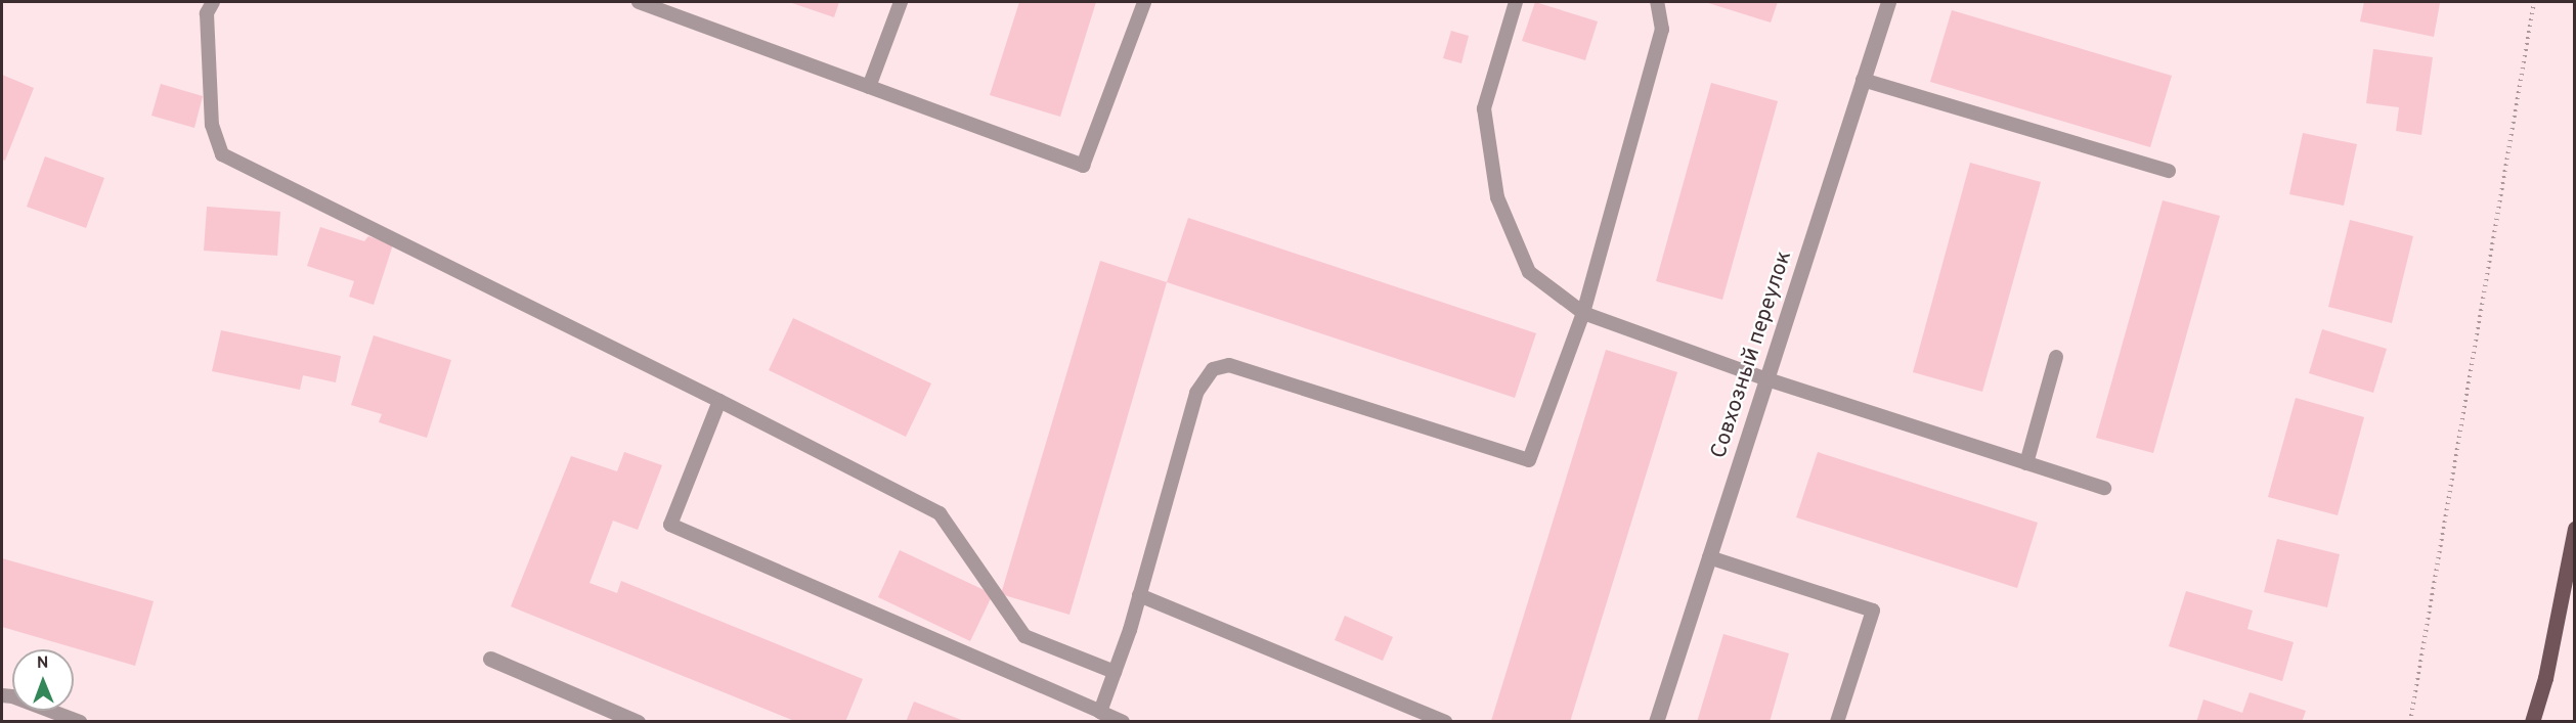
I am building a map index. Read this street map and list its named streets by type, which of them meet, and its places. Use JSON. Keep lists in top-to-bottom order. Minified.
{"streets":{"street":["Совхозный переулок"]},"north":"top"}
